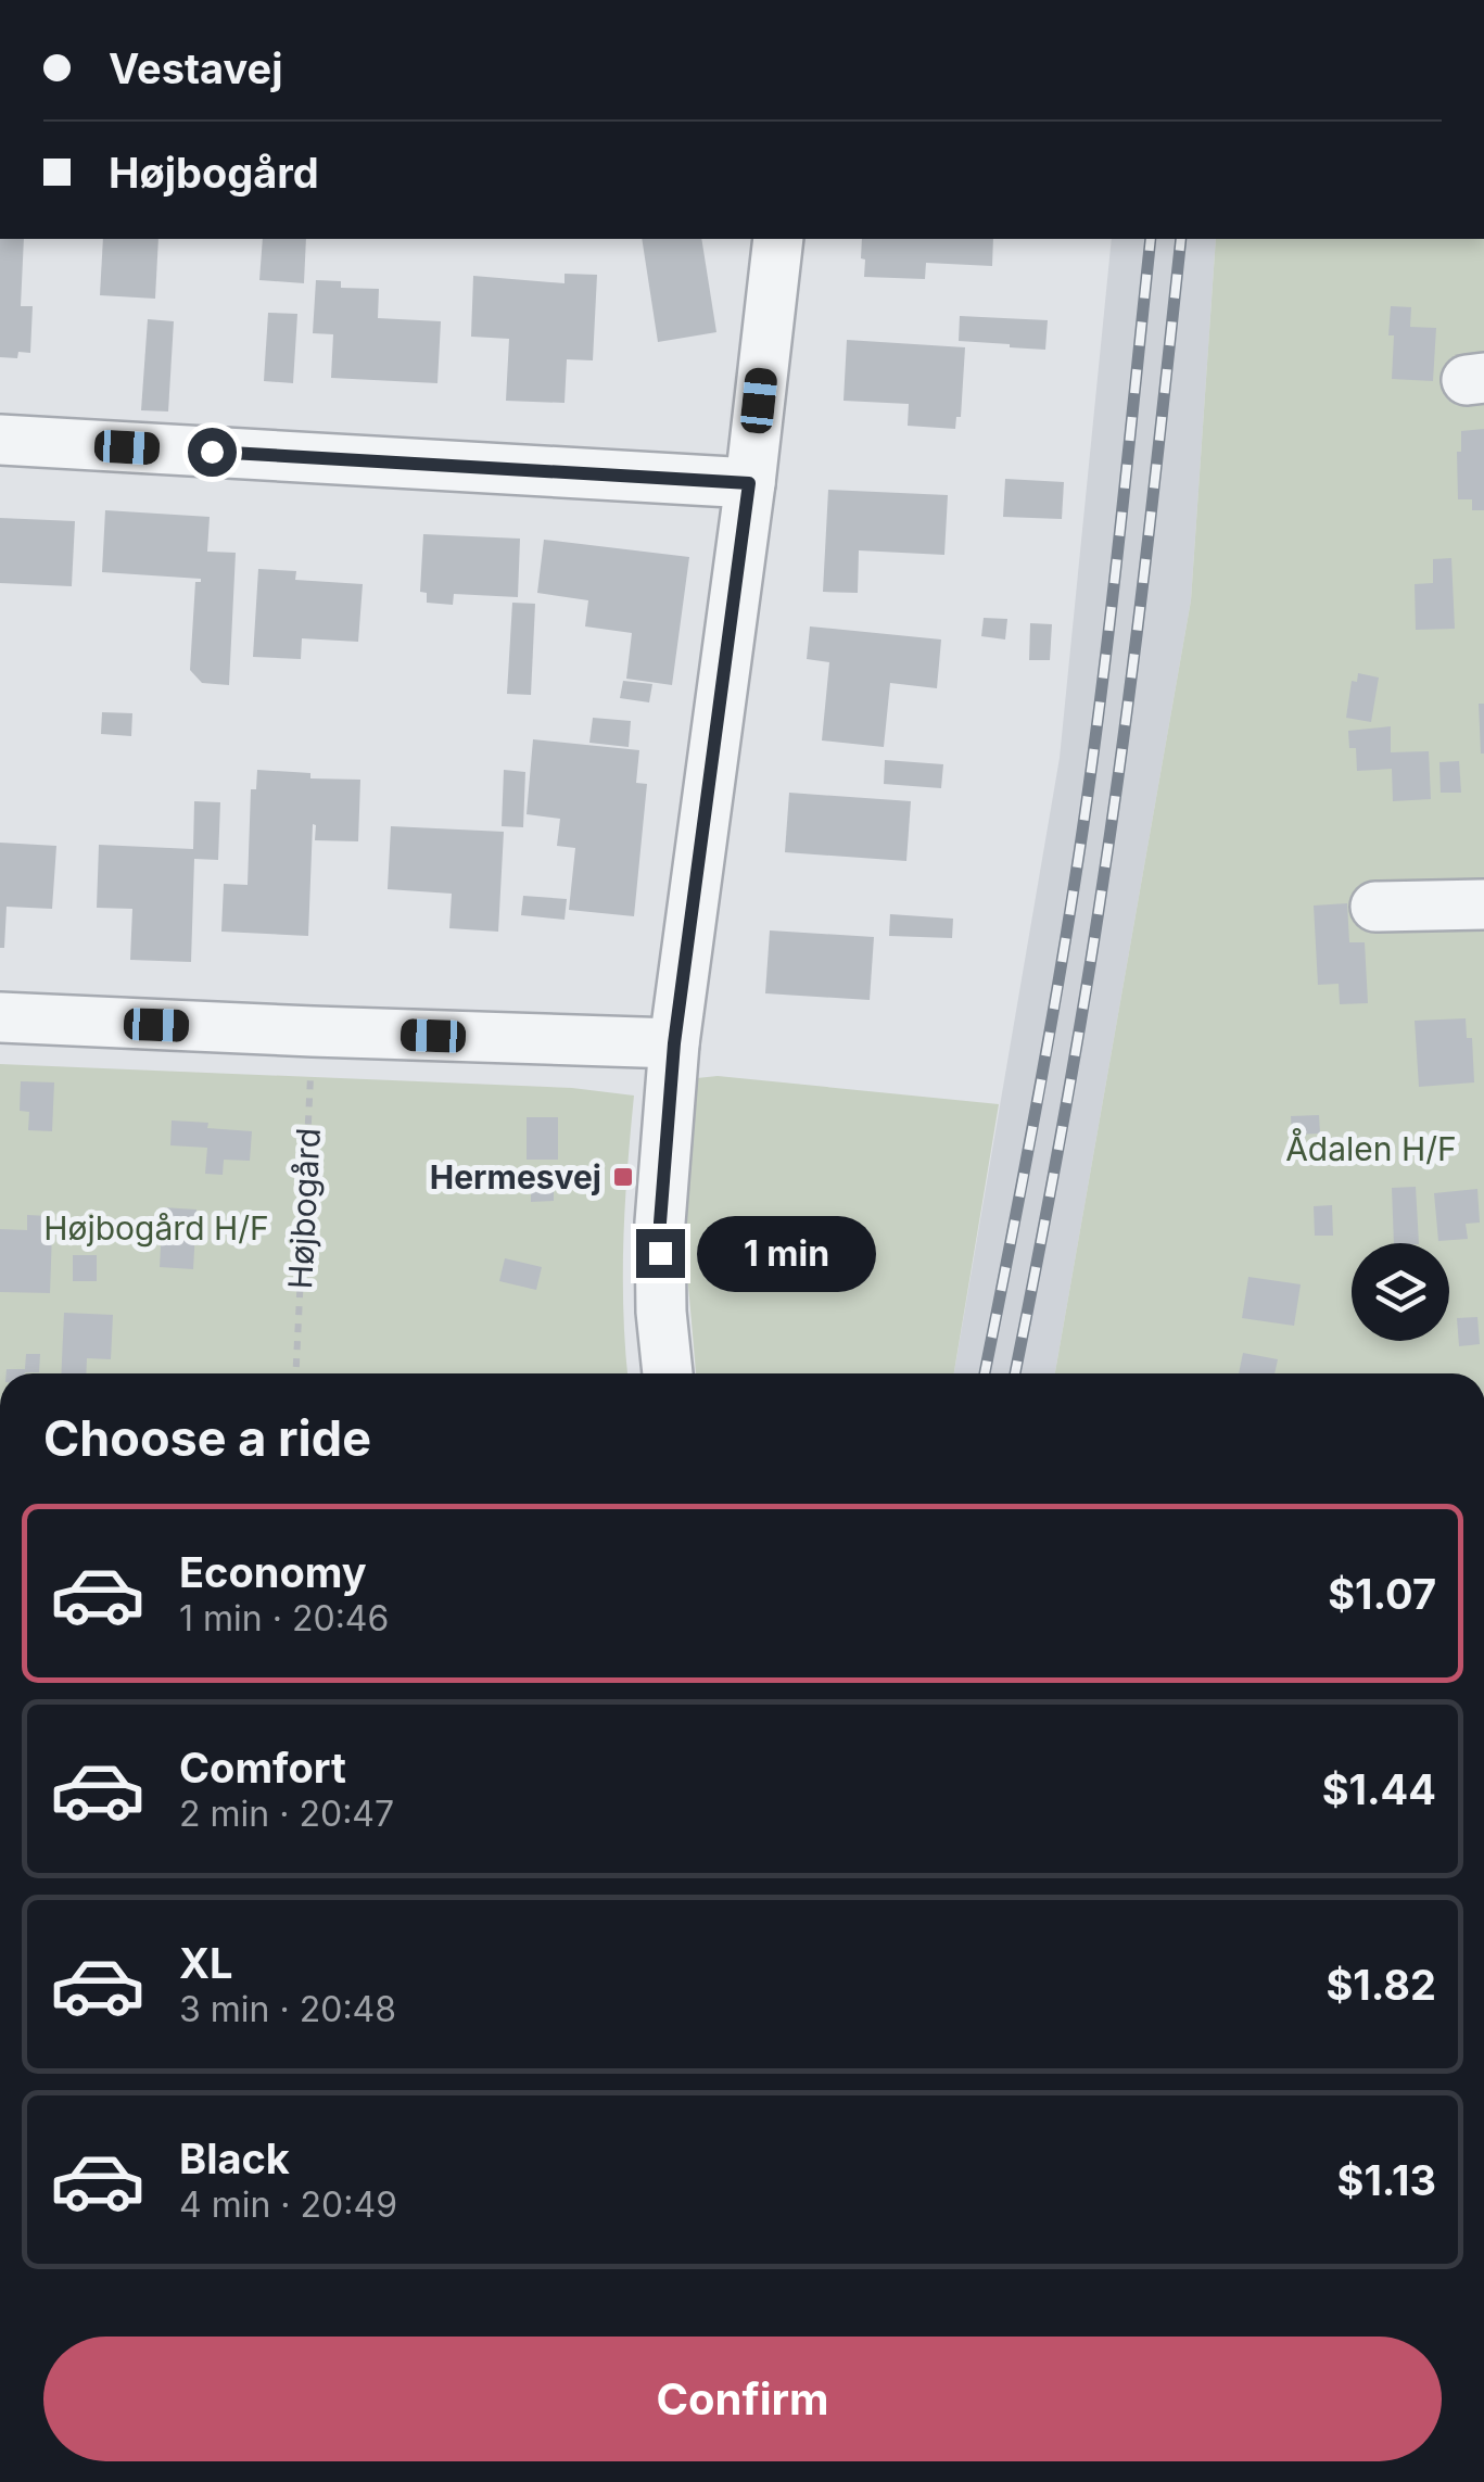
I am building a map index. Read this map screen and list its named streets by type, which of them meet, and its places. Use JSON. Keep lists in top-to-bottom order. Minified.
{"streets":{"path":["Højbogård"]},"parks":["Ådalen H/F","Højbogård H/F"],"places":{"transit":["Hermesvej"]},"page":{"banner":["Vestavej","Højbogård"],"bubble":"1 min","heading":"Choose a ride","list":[{"name":"Economy","note":"1 min · 20:46","value":"$1.07"},{"name":"Comfort","note":"2 min · 20:47","value":"$1.44"},{"name":"XL","note":"3 min · 20:48","value":"$1.82"},{"name":"Black","note":"4 min · 20:49","value":"$1.13"}],"buttons":"Confirm"}}
